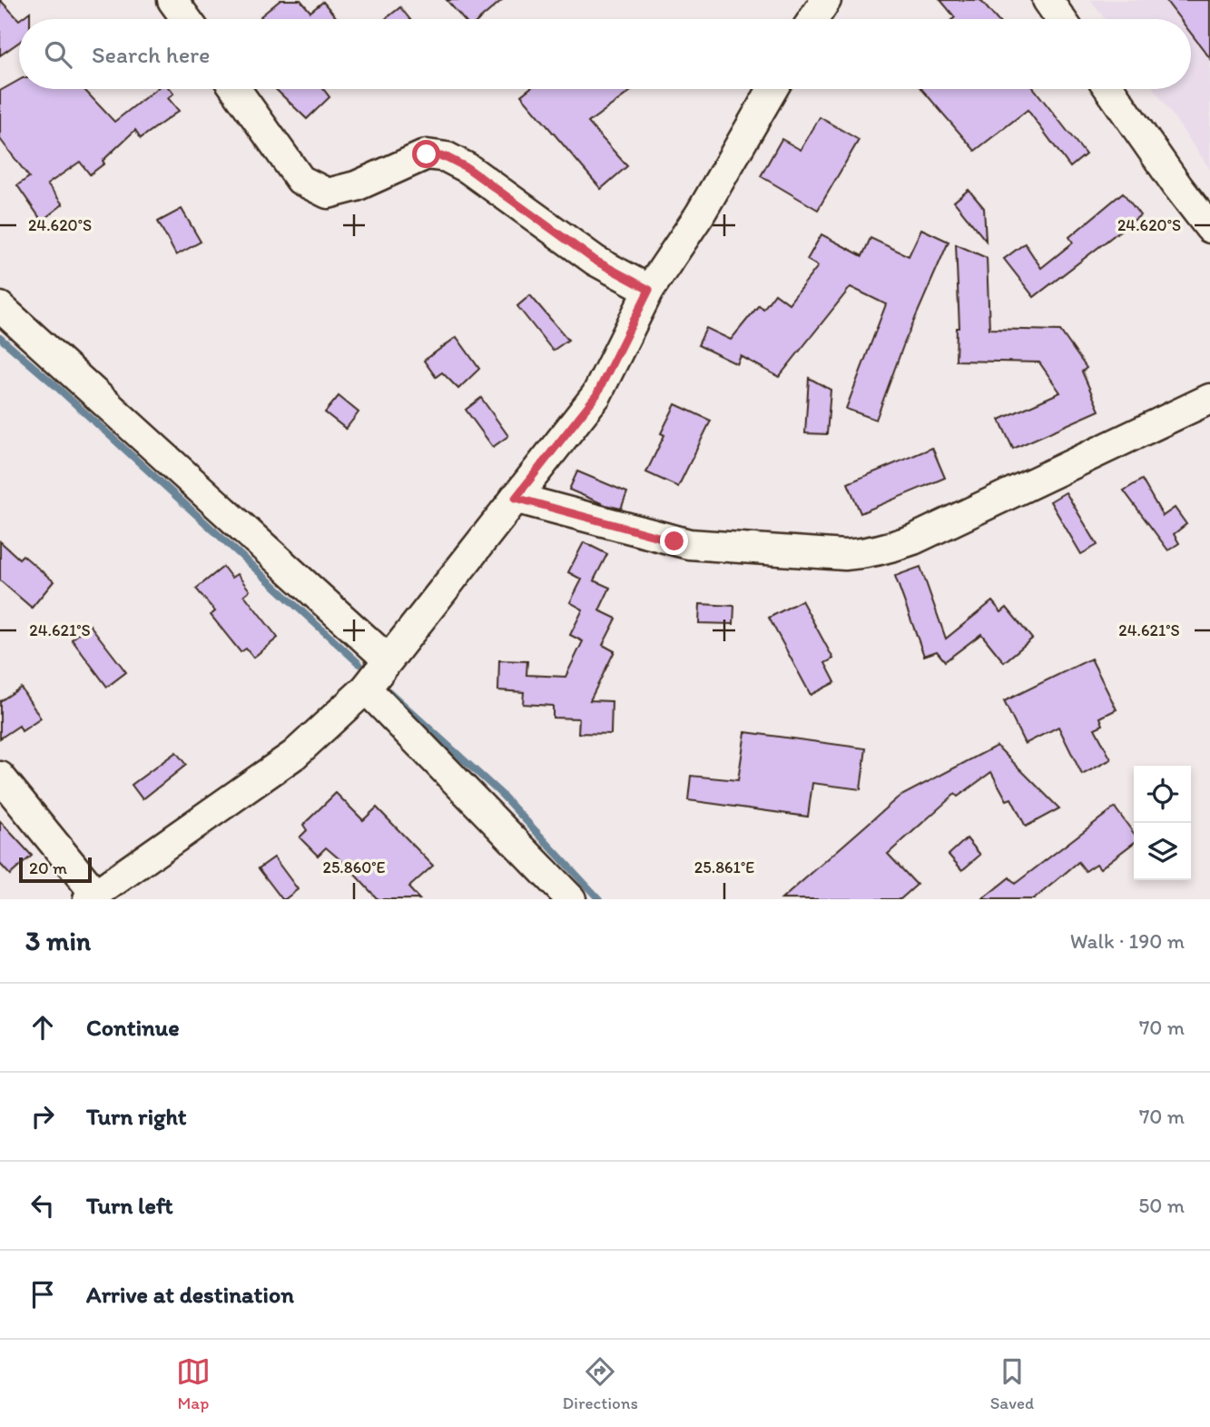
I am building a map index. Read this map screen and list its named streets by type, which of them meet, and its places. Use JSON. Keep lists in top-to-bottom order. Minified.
{"scale_bar":"20 m","page":{"search":"Search here","scale":"20 m","heading":["3 min","Walk · 190 m"],"list":[["Continue","70 m"],["Turn right","70 m"],["Turn left","50 m"],"Arrive at destination"],"nav":["Map","Directions","Saved"]},"coordinates":["24.620°S","24.621°S","25.860°E","25.861°E"]}
